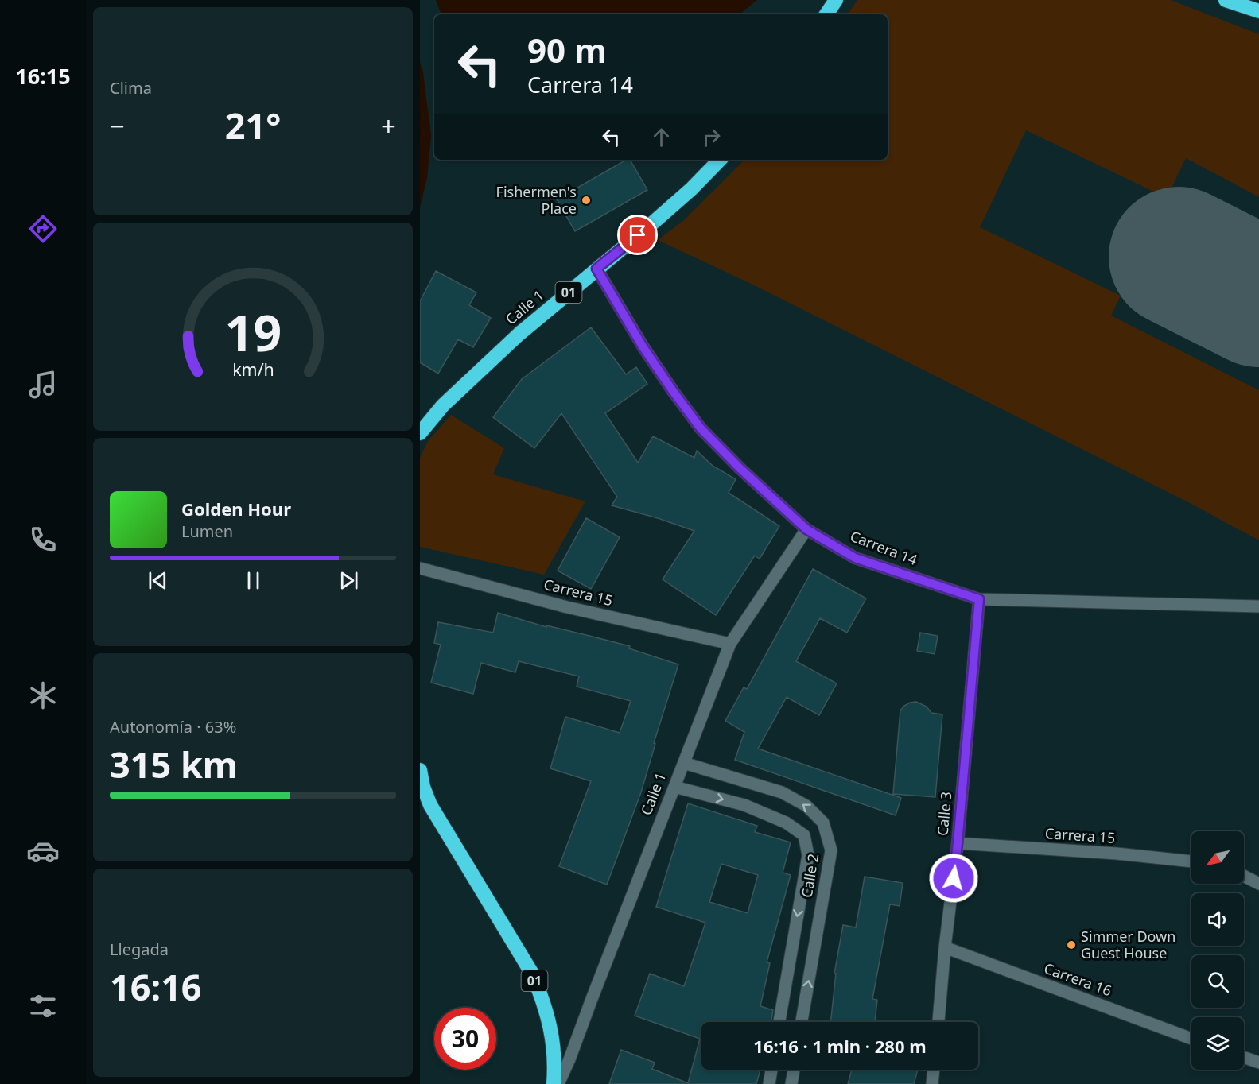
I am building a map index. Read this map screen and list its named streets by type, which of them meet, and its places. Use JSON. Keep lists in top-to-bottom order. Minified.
{"streets":{"highway":["01","Calle 1"],"street":["Carrera 14","Carrera 15","Calle 3","Calle 2","Carrera 16"]},"crossings":[["Calle 1","Carrera 14"],["Calle 1","Carrera 15"],["Calle 1","Calle 2"],["Carrera 14","Calle 3"],["Carrera 15","Calle 3"],["Calle 3","Carrera 16"]],"places":["Fishermen's Place","Simmer Down Guest House"],"north":"bottom left","page":{"tabs":"16:15","tile":["Clima",["Autonomía · 63%","315 km"],["Llegada","16:16"]],"turn":["90 m","Carrera 14"],"heat":["−","21°","+"],"song":["Golden Hour","Lumen"],"limit":"30","trip":"16:16 · 1 min · 280 m","gauge":["19","km/h"]}}
